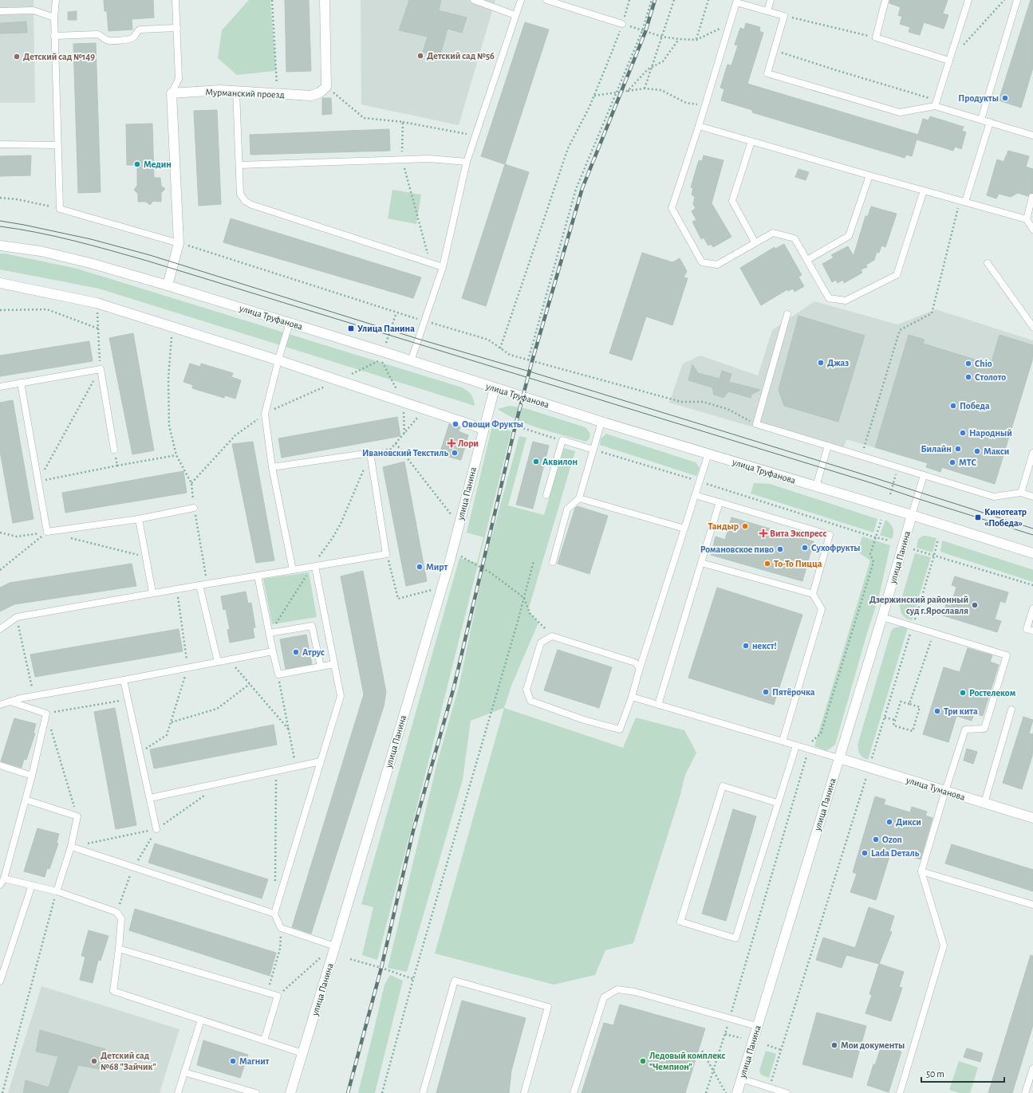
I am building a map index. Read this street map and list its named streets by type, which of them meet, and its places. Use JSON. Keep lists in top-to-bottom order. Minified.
{"streets":{"street":["Мурманский проезд","улица Труфанова","улица Панина","улица Туманова"]},"crossings":[["улица Труфанова","улица Панина"],["улица Панина","улица Туманова"]],"places":{"other":["Детский сад №56","Детский сад №149","Продукты","Медин","Джаз","Chio","Столото","Победа","Овощи Фрукты","Народный","Билайн","Макси","Ивановский Текстиль","Аквилон","МТС","Тандыр","Сухофрукты","Романовское пиво","То-То Пицца","Мирт","Дзержинский районный суд г.Ярославля","некст!","Атрус","Пятёрочка","Ростелеком","Три кита","Дикси","Ozon","Lada Dеталь","Мои документы","Детский сад №68 \"Зайчик\"","Магнит","Ледовый комплекс \"Чемпион\""],"transit":["Улица Панина","Кинотеатр «Победа»"],"health":["Лори","Вита Экспресс"]},"scale_bar":"50 m"}
